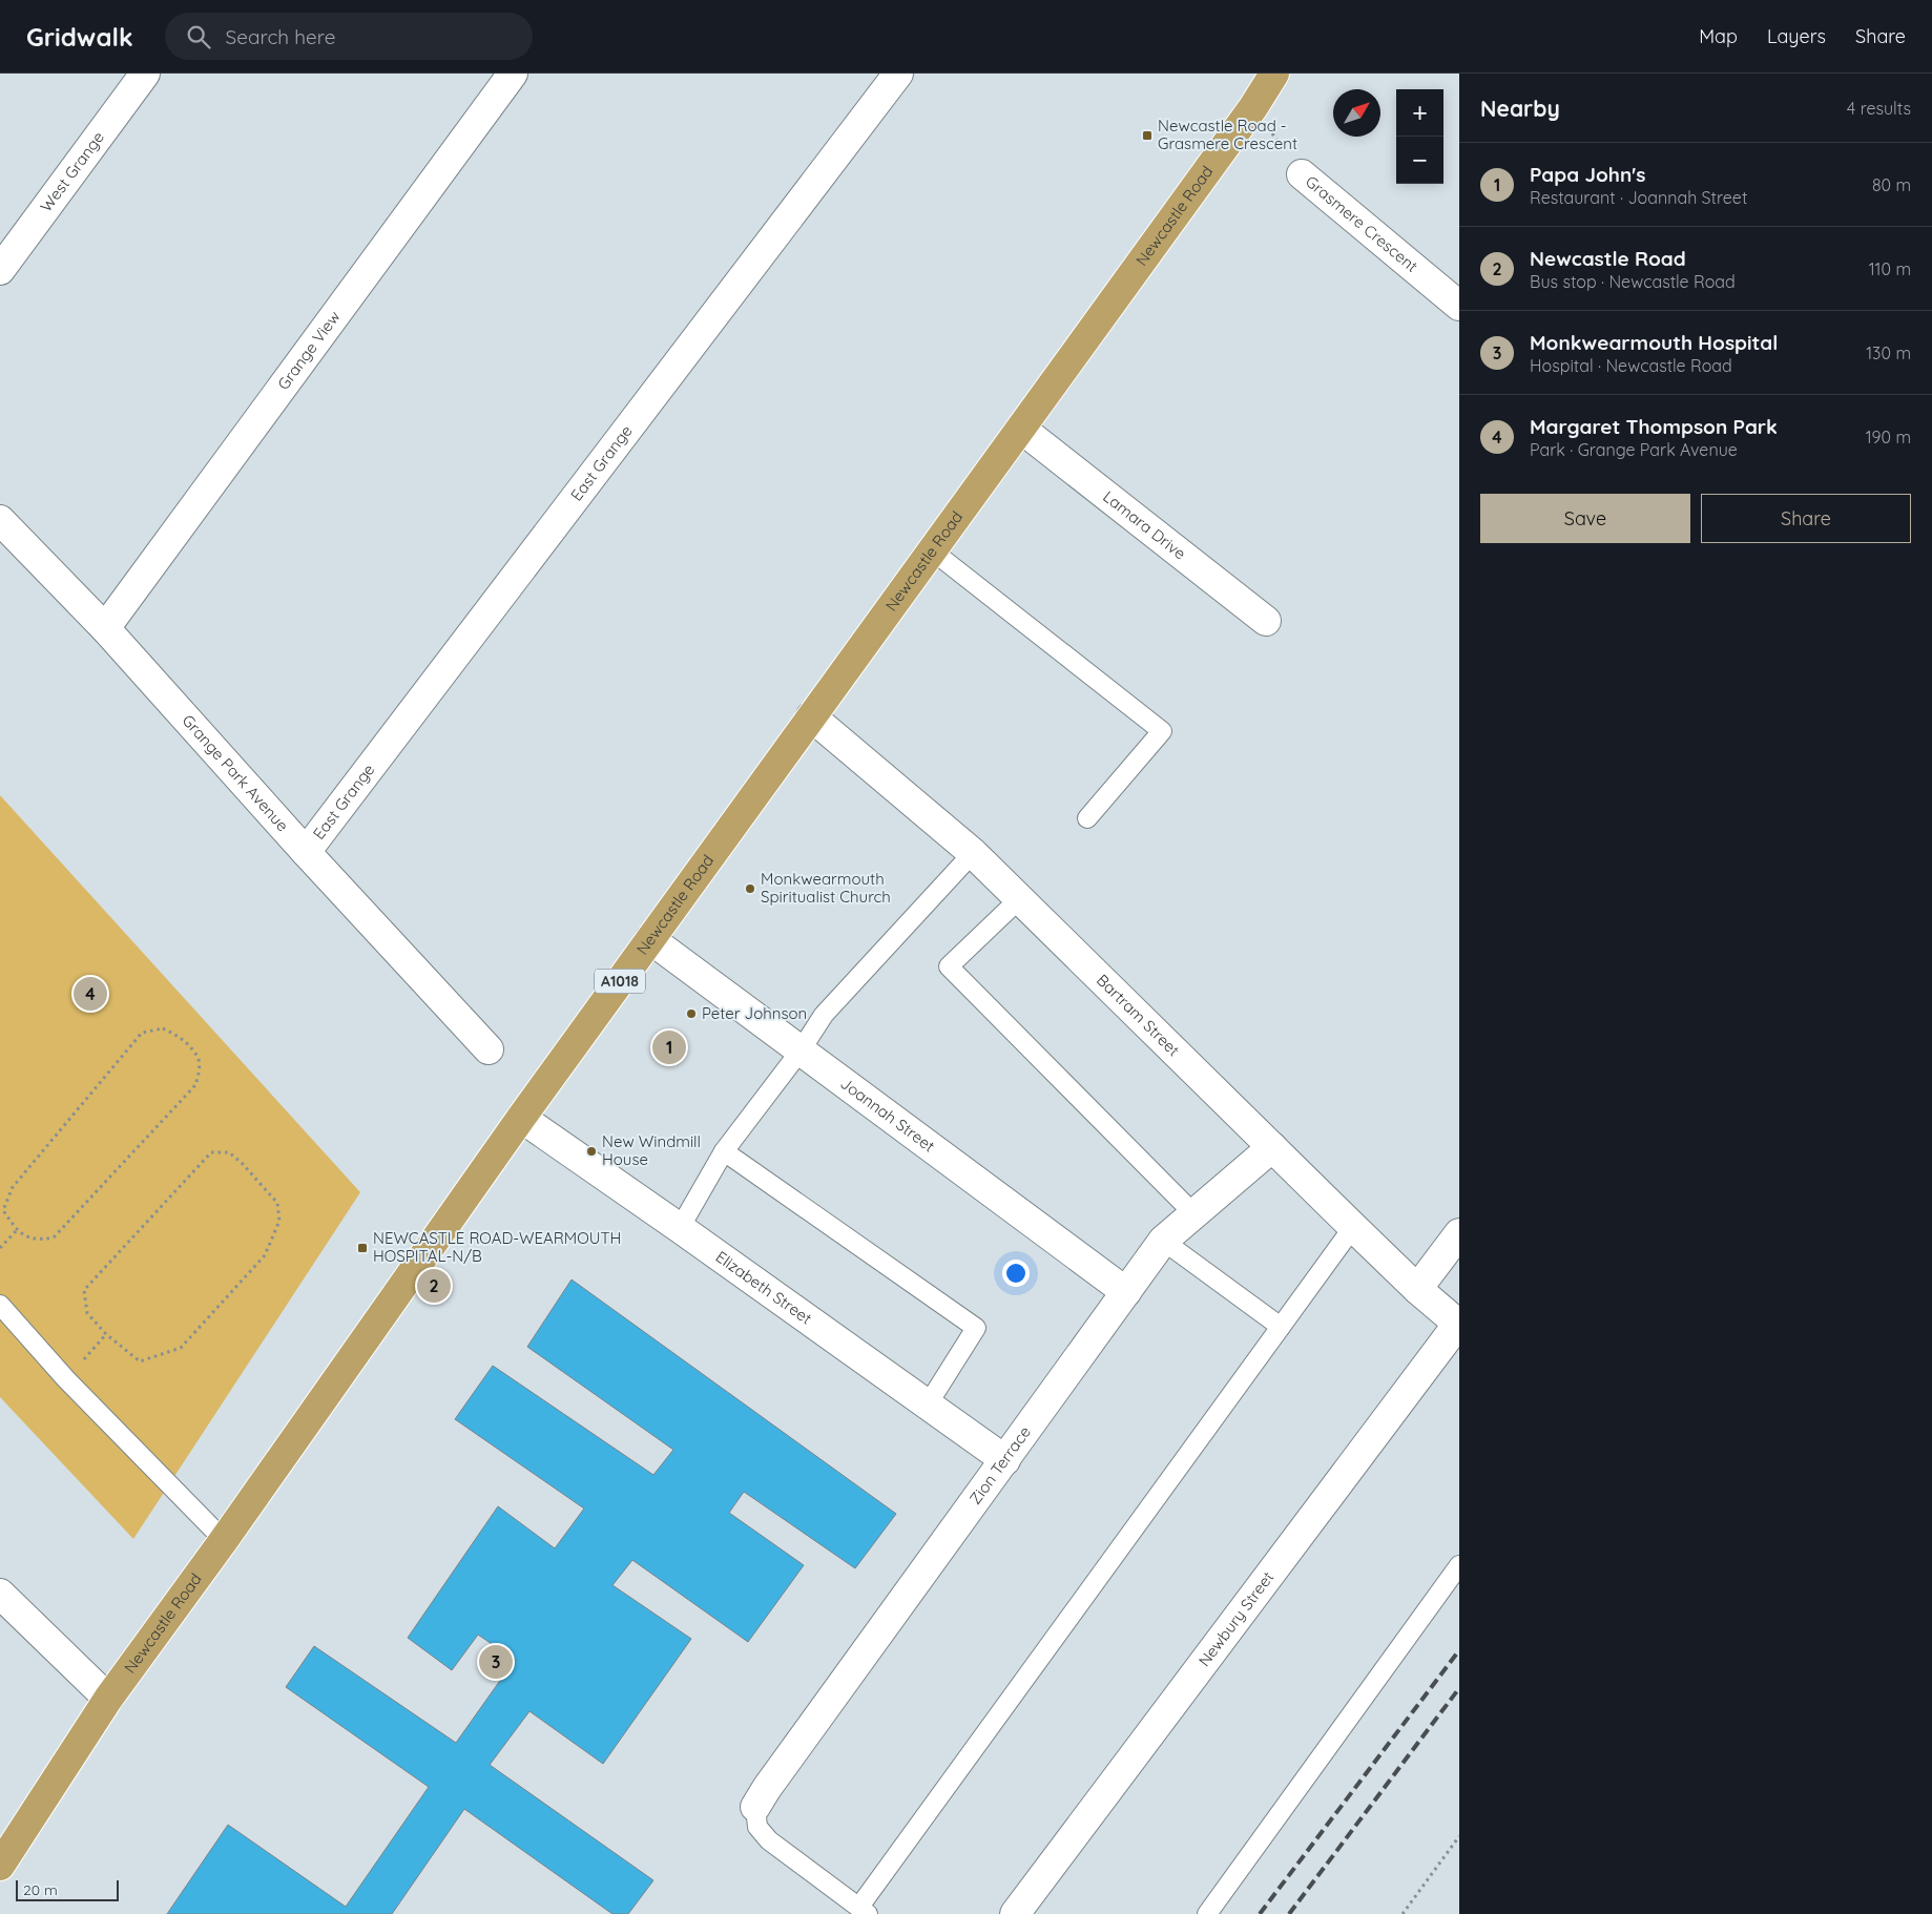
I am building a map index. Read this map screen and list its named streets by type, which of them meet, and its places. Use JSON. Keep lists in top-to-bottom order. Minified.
{"streets":{"highway":["Newcastle Road","A1018"],"street":["West Grange","Grasmere Crescent","Grange View","East Grange","Lamara Drive","Grange Park Avenue","Bartram Street","Joannah Street","Elizabeth Street","Zion Terrace","Newbury Street"]},"crossings":[["Newcastle Road","Grasmere Crescent"],["Newcastle Road","Lamara Drive"],["Newcastle Road","Bartram Street"],["Newcastle Road","Joannah Street"],["Newcastle Road","Elizabeth Street"],["Grange View","Grange Park Avenue"],["East Grange","Grange Park Avenue"],["Bartram Street","Zion Terrace"],["Bartram Street","Newbury Street"],["Joannah Street","Zion Terrace"],["Elizabeth Street","Zion Terrace"]],"places":{"transit":["Newcastle Road - Grasmere Crescent","NEWCASTLE ROAD-WEARMOUTH HOSPITAL-N/B"],"other":["Monkwearmouth Spiritualist Church","Peter Johnson","New Windmill House"]},"scale_bar":"20 m","north":"top right","page":{"header":"Gridwalk","search":"Search here","nav":["Map","Layers","Share"],"heading":["Nearby","4 results"],"map_buttons":["+","−"],"list":[{"mark":"1","name":"Papa John's","note":"Restaurant · Joannah Street","value":"80 m"},{"mark":"2","name":"Newcastle Road","note":"Bus stop · Newcastle Road","value":"110 m"},{"mark":"3","name":"Monkwearmouth Hospital","note":"Hospital · Newcastle Road","value":"130 m"},{"mark":"4","name":"Margaret Thompson Park","note":"Park · Grange Park Avenue","value":"190 m"}],"buttons":["Save","Share"],"pins":["4","1","2","3"],"scale":"20 m"}}
